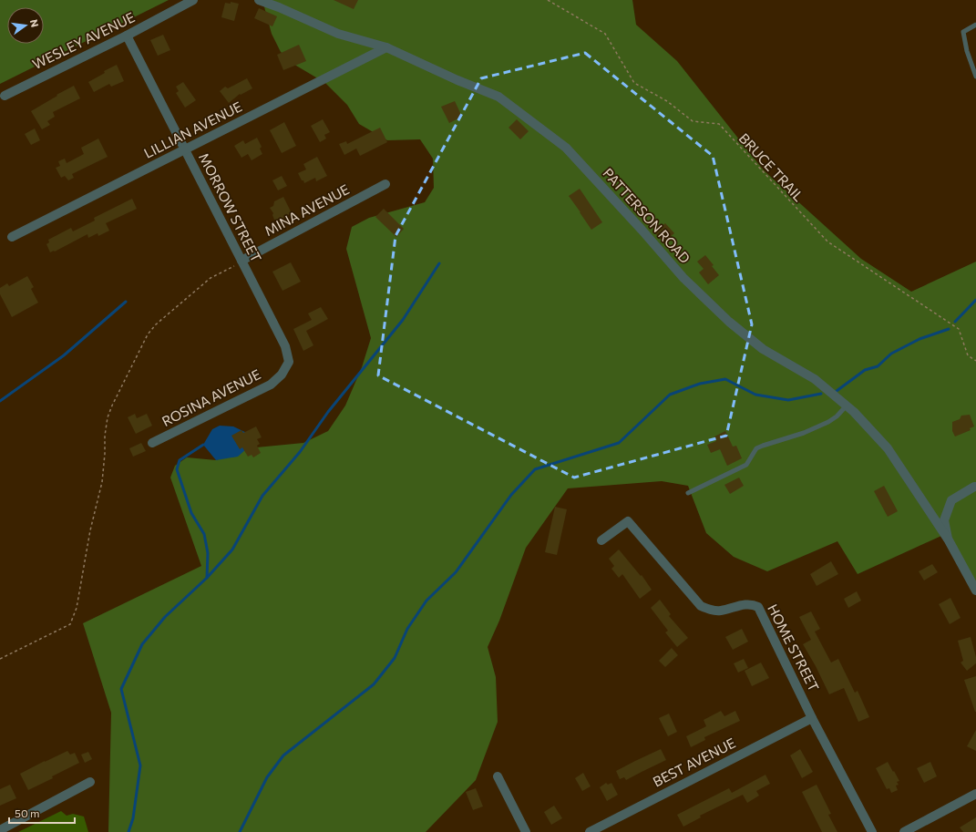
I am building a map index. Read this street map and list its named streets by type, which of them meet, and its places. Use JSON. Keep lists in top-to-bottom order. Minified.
{"streets":{"street":["WESLEY AVENUE","LILLIAN AVENUE","MORROW STREET","MINA AVENUE","PATTERSON ROAD","ROSINA AVENUE","HOME STREET","BEST AVENUE"],"path":["BRUCE TRAIL"]},"crossings":[["WESLEY AVENUE","MORROW STREET"],["LILLIAN AVENUE","MORROW STREET"],["LILLIAN AVENUE","PATTERSON ROAD"],["MORROW STREET","MINA AVENUE"],["MORROW STREET","ROSINA AVENUE"],["HOME STREET","BEST AVENUE"]],"scale_bar":"50 m","north":"right"}
